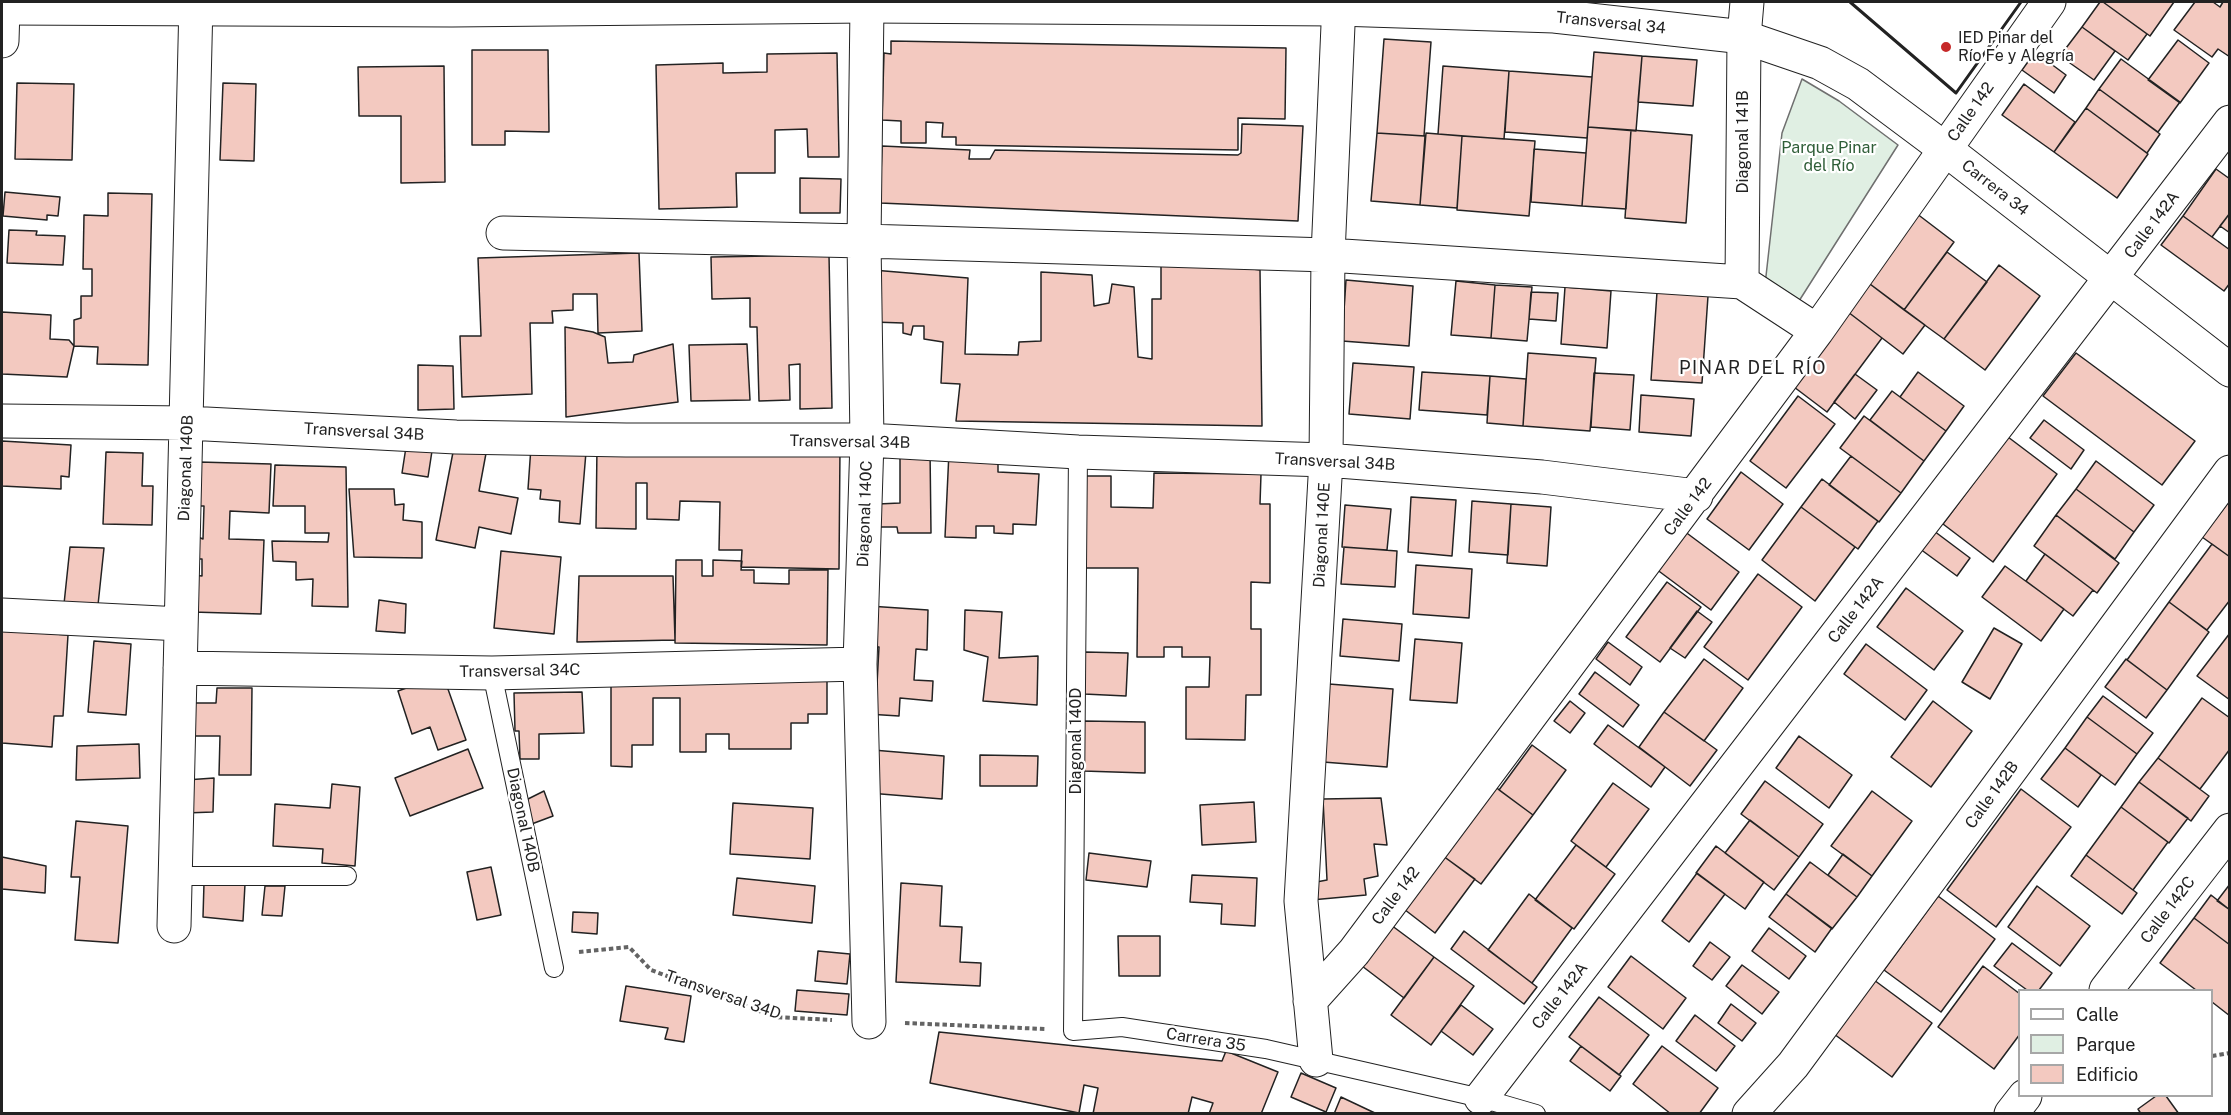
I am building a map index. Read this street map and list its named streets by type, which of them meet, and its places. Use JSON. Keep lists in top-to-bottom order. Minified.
{"streets":{"street":["Transversal 34","Calle 142","Diagonal 141B","Carrera 34","Calle 142A","Transversal 34B","Diagonal 140B","Diagonal 140C","Diagonal 140E","Transversal 34C","Calle 142B","Calle 142C"],"lane":["Diagonal 140D","Carrera 35"],"path":["Transversal 34D"]},"crossings":[["Transversal 34","Diagonal 141B"],["Transversal 34","Carrera 34"],["Transversal 34","Diagonal 140B"],["Transversal 34","Diagonal 140C"],["Transversal 34","Diagonal 140E"],["Calle 142","Carrera 34"],["Calle 142","Transversal 34B"],["Calle 142","Diagonal 140E"],["Diagonal 141B","Carrera 34"],["Carrera 34","Calle 142A"],["Calle 142A","Carrera 35"],["Transversal 34B","Diagonal 140B"],["Transversal 34B","Diagonal 140C"],["Transversal 34B","Diagonal 140E"],["Transversal 34B","Diagonal 140D"],["Diagonal 140B","Transversal 34C"],["Diagonal 140B","Transversal 34D"],["Diagonal 140C","Transversal 34C"],["Diagonal 140C","Transversal 34D"],["Diagonal 140E","Carrera 35"],["Diagonal 140D","Carrera 35"]],"districts":["PINAR DEL RÍO"],"parks":["Parque Pinar del Río"],"places":["IED Pinar del Río Fe y Alegría"],"legend":["Calle","Parque","Edificio"]}
